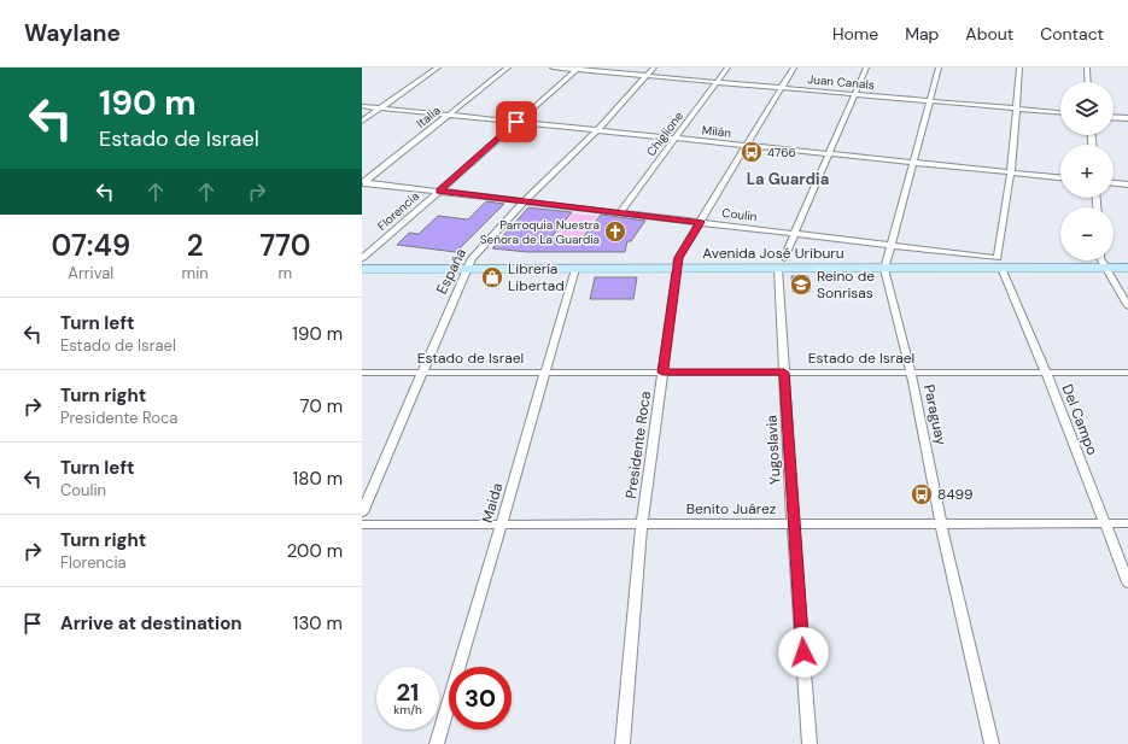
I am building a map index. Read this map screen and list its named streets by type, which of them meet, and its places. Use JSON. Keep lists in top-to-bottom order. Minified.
{"streets":{"main road":["Avenida José Uriburu"],"street":["Juan Canals","Italia","Milán","Chiglione","Florencia","Coulin","España","Estado de Israel","Paraguay","Del Campo","Presidente Roca","Yugoslavia","Maida","Benito Juárez"]},"crossings":[["Juan Canals","Chiglione"],["Juan Canals","Florencia"],["Juan Canals","España"],["Juan Canals","Paraguay"],["Juan Canals","Presidente Roca"],["Juan Canals","Yugoslavia"],["Italia","Milán"],["Italia","Coulin"],["Milán","Chiglione"],["Milán","Florencia"],["Milán","España"],["Milán","Paraguay"],["Milán","Presidente Roca"],["Milán","Yugoslavia"],["Chiglione","Coulin"],["Florencia","Coulin"],["Florencia","Avenida José Uriburu"],["Coulin","Avenida José Uriburu"],["Coulin","España"],["Coulin","Paraguay"],["Coulin","Del Campo"],["Coulin","Presidente Roca"],["Coulin","Yugoslavia"],["Avenida José Uriburu","España"],["Avenida José Uriburu","Paraguay"],["Avenida José Uriburu","Del Campo"],["Avenida José Uriburu","Presidente Roca"],["Avenida José Uriburu","Yugoslavia"],["Avenida José Uriburu","Maida"],["España","Estado de Israel"],["Estado de Israel","Paraguay"],["Estado de Israel","Del Campo"],["Estado de Israel","Presidente Roca"],["Estado de Israel","Yugoslavia"],["Estado de Israel","Maida"],["Paraguay","Benito Juárez"],["Del Campo","Benito Juárez"],["Presidente Roca","Benito Juárez"],["Yugoslavia","Benito Juárez"],["Maida","Benito Juárez"]],"districts":["La Guardia"],"places":{"bus stop":["4766","8499"],"church":["Parroquia Nuestra Señora de La Guardia"],"shop":["Librería Libertad"],"school or university":["Reino de Sonrisas"]},"page":{"header":"Waylane","nav":["Home","Map","About","Contact"],"turn":["190 m","Estado de Israel"],"map_buttons":["+","−"],"eta":["07:49","Arrival","2","min","770","m"],"list":[{"name":"Turn left","note":"Estado de Israel","value":"190 m"},{"name":"Turn right","note":"Presidente Roca","value":"70 m"},{"name":"Turn left","note":"Coulin","value":"180 m"},{"name":"Turn right","note":"Florencia","value":"200 m"},{"name":"Arrive at destination","value":"130 m"}],"speed":"21 km/h","limit":"30"}}
